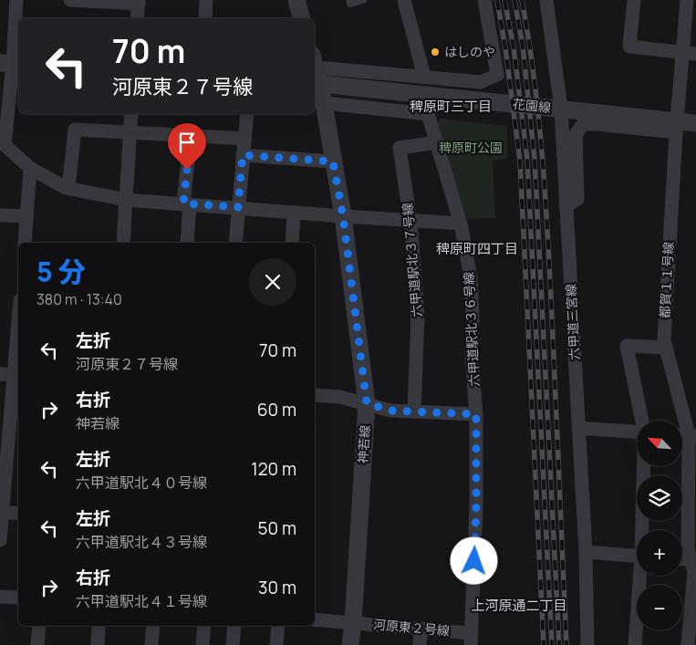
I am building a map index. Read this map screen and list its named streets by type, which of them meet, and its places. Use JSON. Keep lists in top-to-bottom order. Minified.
{"streets":{"street":["花園線","六甲道駅北３７号線","都賀１１号線","六甲道三宮線","六甲道駅北３６号線","神若線","河原東２号線"]},"crossings":[["花園線","都賀１１号線"],["花園線","六甲道三宮線"],["花園線","神若線"],["六甲道駅北３７号線","六甲道駅北３６号線"],["六甲道駅北３６号線","神若線"],["六甲道駅北３６号線","河原東２号線"],["神若線","河原東２号線"]],"districts":["稗原町三丁目","稗原町四丁目","上河原通二丁目"],"parks":["稗原町公園"],"places":["はしのや"],"north":"top left","page":{"turn":["70 m","河原東２７号線"],"heading":["5 分","380 m · 13:40"],"list":[{"name":"左折","note":"河原東２７号線","value":"70 m"},{"name":"右折","note":"神若線","value":"60 m"},{"name":"左折","note":"六甲道駅北４０号線","value":"120 m"},{"name":"左折","note":"六甲道駅北４３号線","value":"50 m"},{"name":"右折","note":"六甲道駅北４１号線","value":"30 m"}],"map_buttons":["+","−"]}}
